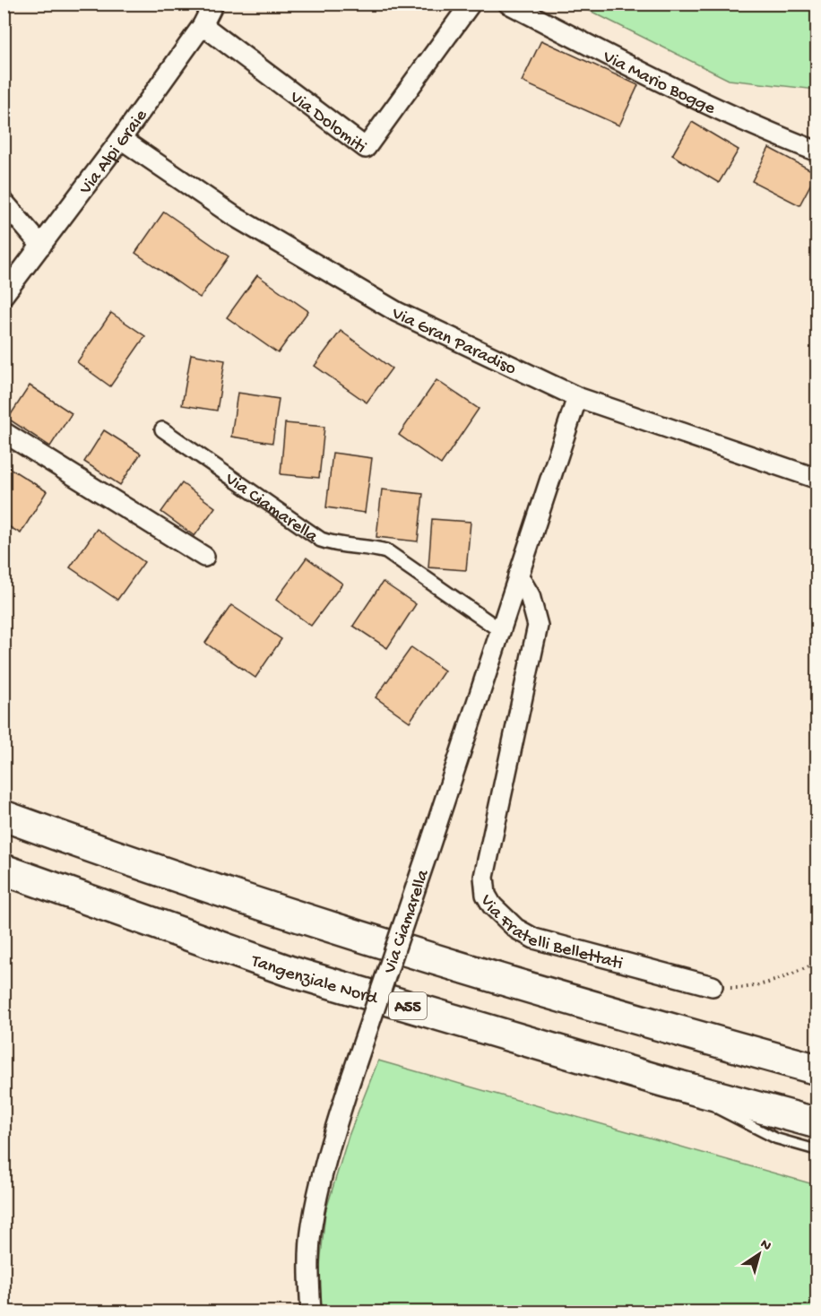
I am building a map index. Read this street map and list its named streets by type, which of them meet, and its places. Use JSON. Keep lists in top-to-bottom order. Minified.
{"streets":{"highway":["Tangenziale Nord","A55"],"street":["Via Mario Bogge","Via Dolomiti","Via Alpi Graie","Via Gran Paradiso","Via Ciamarella","Via Fratelli Bellettati"]},"crossings":[["Via Dolomiti","Via Alpi Graie"],["Via Alpi Graie","Via Gran Paradiso"],["Via Gran Paradiso","Via Ciamarella"],["Via Ciamarella","Via Fratelli Bellettati"]],"north":"top right"}
